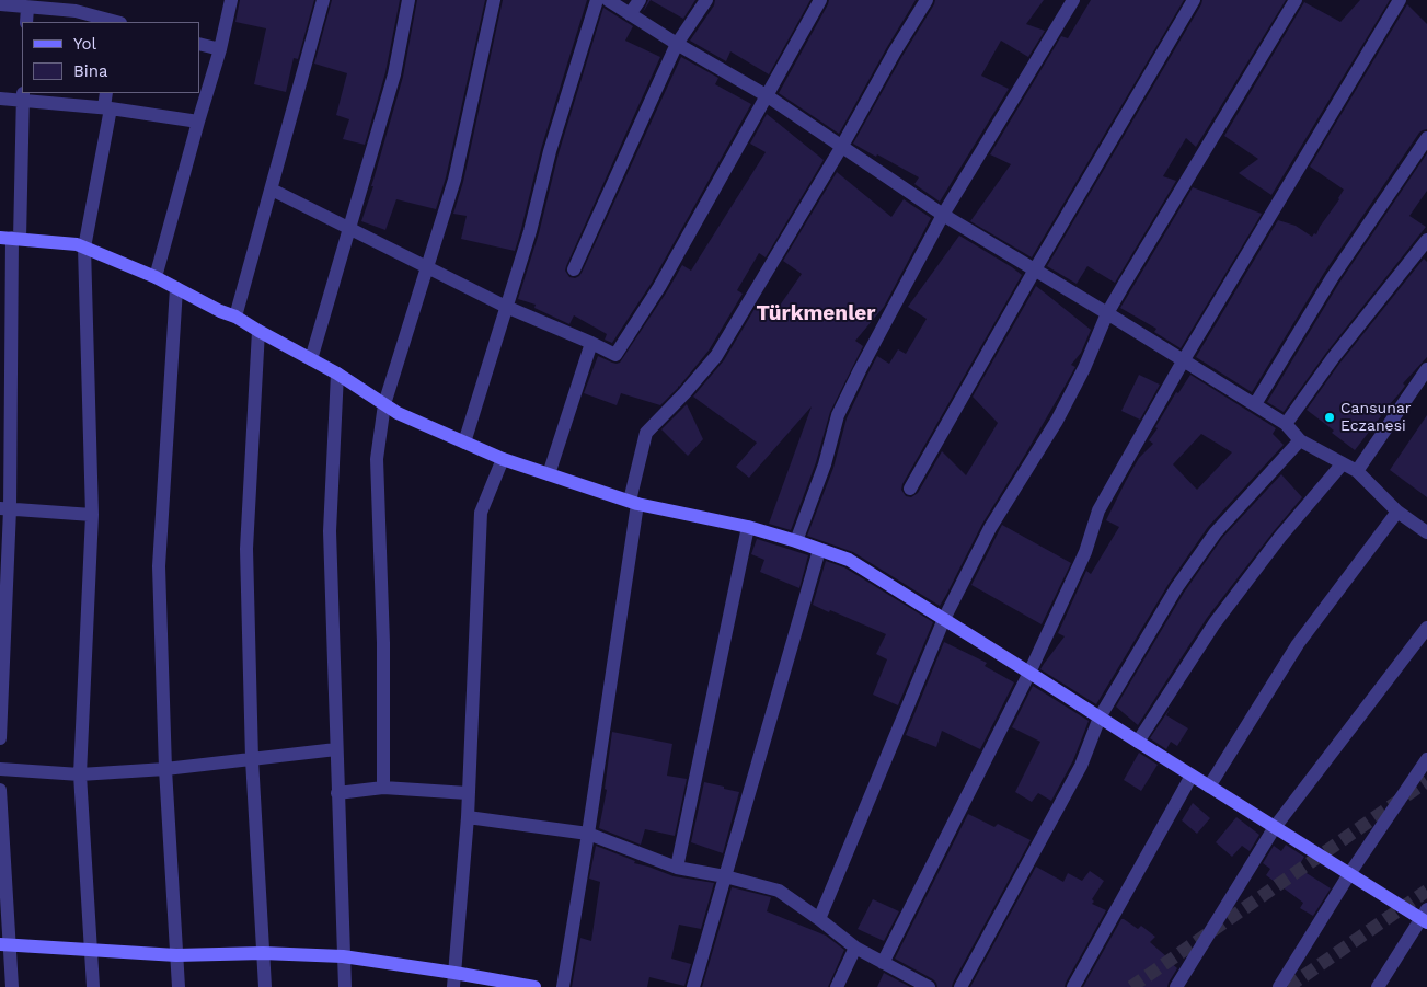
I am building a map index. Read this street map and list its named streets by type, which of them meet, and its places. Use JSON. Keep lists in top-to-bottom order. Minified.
{"districts":["Türkmenler"],"places":["Cansunar Eczanesi"],"legend":["Yol","Bina"]}
